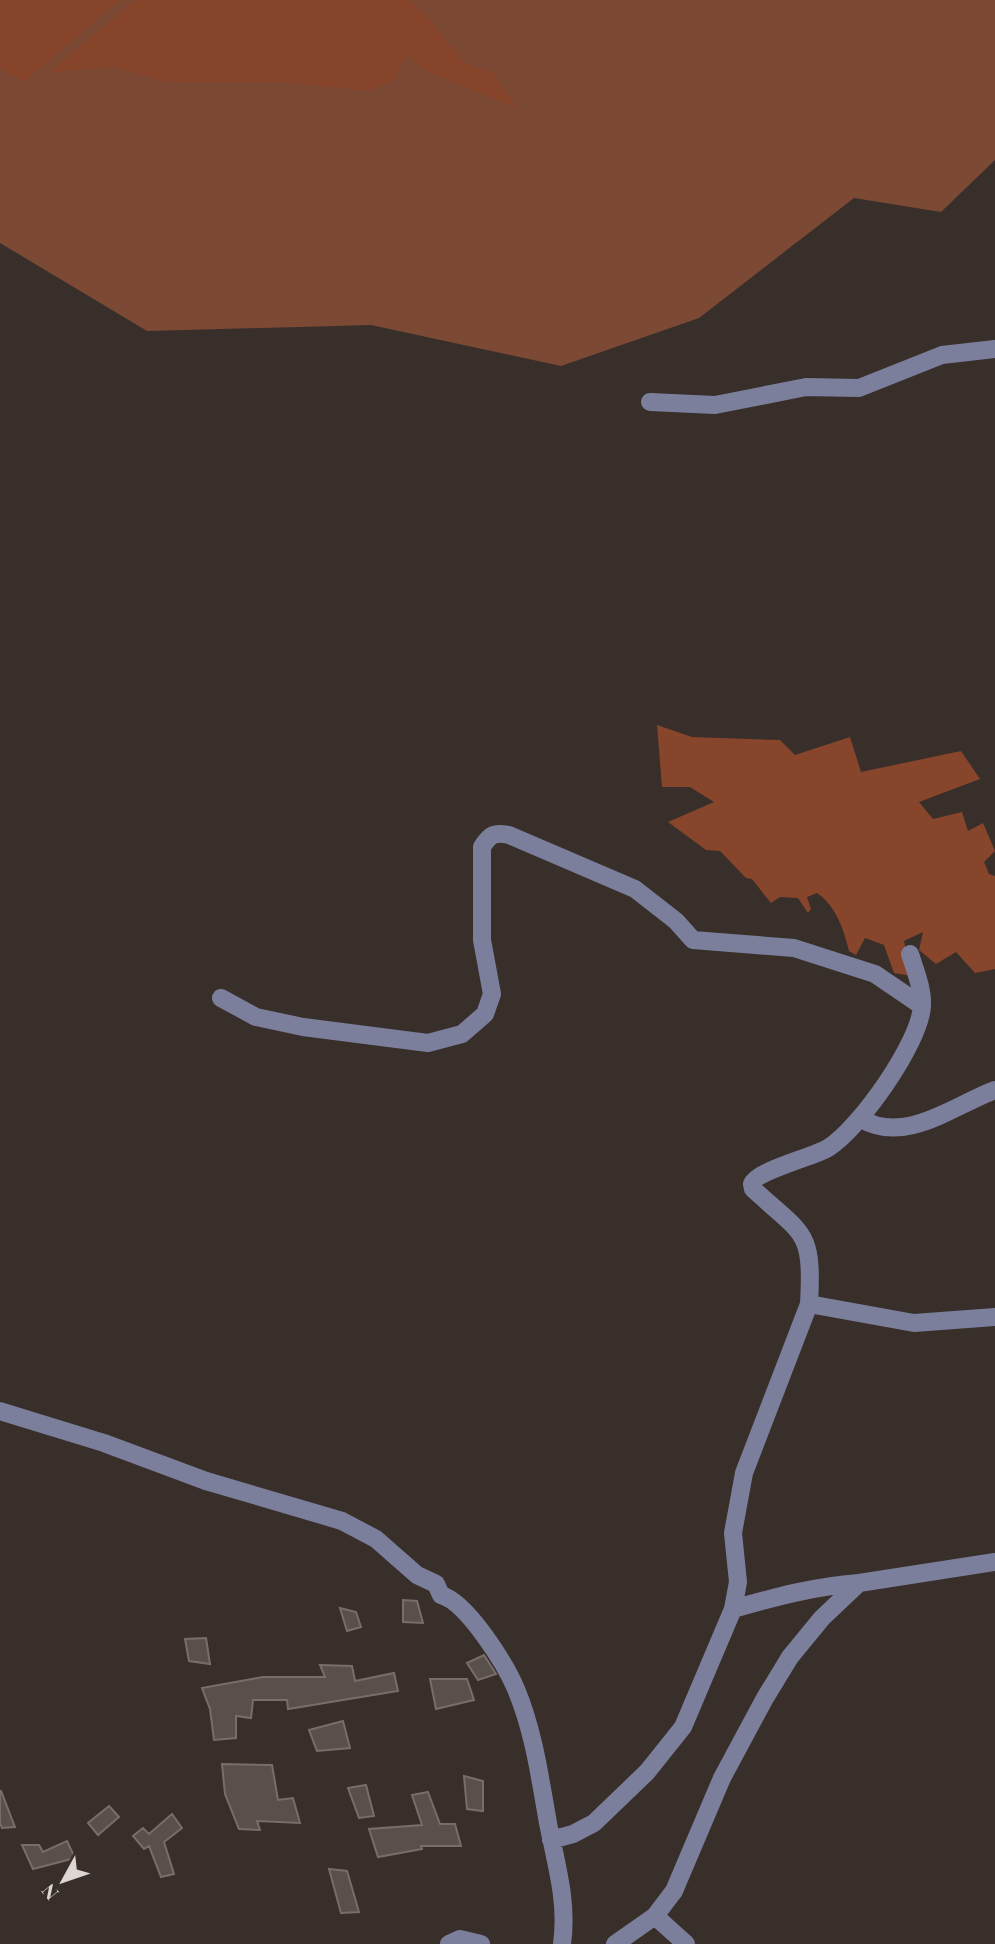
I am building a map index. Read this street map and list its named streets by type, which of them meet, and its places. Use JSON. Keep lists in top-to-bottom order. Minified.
{"north":"bottom left"}
